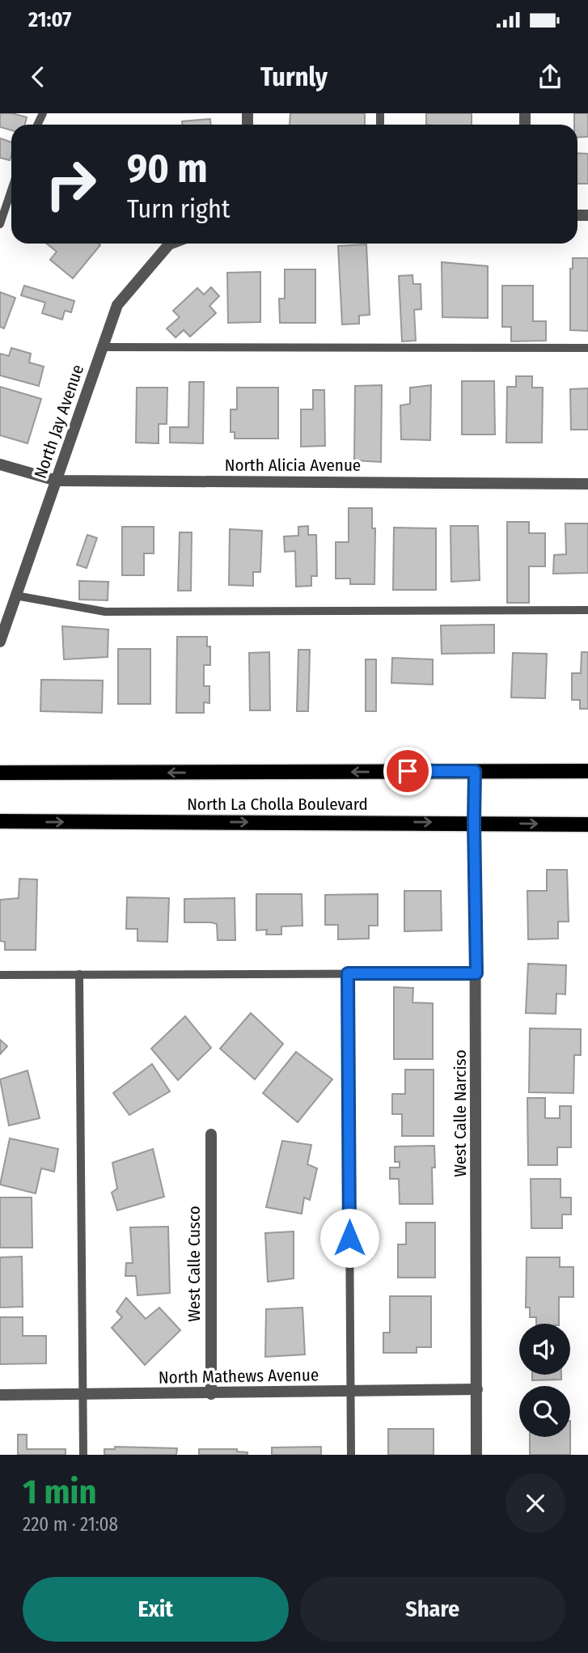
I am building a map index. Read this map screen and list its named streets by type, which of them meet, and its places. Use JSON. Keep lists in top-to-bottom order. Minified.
{"streets":{"main road":["North La Cholla Boulevard"],"street":["North Jay Avenue","North Alicia Avenue","West Calle Narciso","West Calle Cusco","North Mathews Avenue"]},"crossings":[["North Jay Avenue","North Alicia Avenue"],["North La Cholla Boulevard","West Calle Narciso"],["West Calle Narciso","North Mathews Avenue"],["West Calle Cusco","North Mathews Avenue"]],"page":{"status":"21:07","header":"Turnly","turn":["90 m","Turn right"],"heading":["1 min","220 m · 21:08"],"buttons":["Exit","Share"]}}
